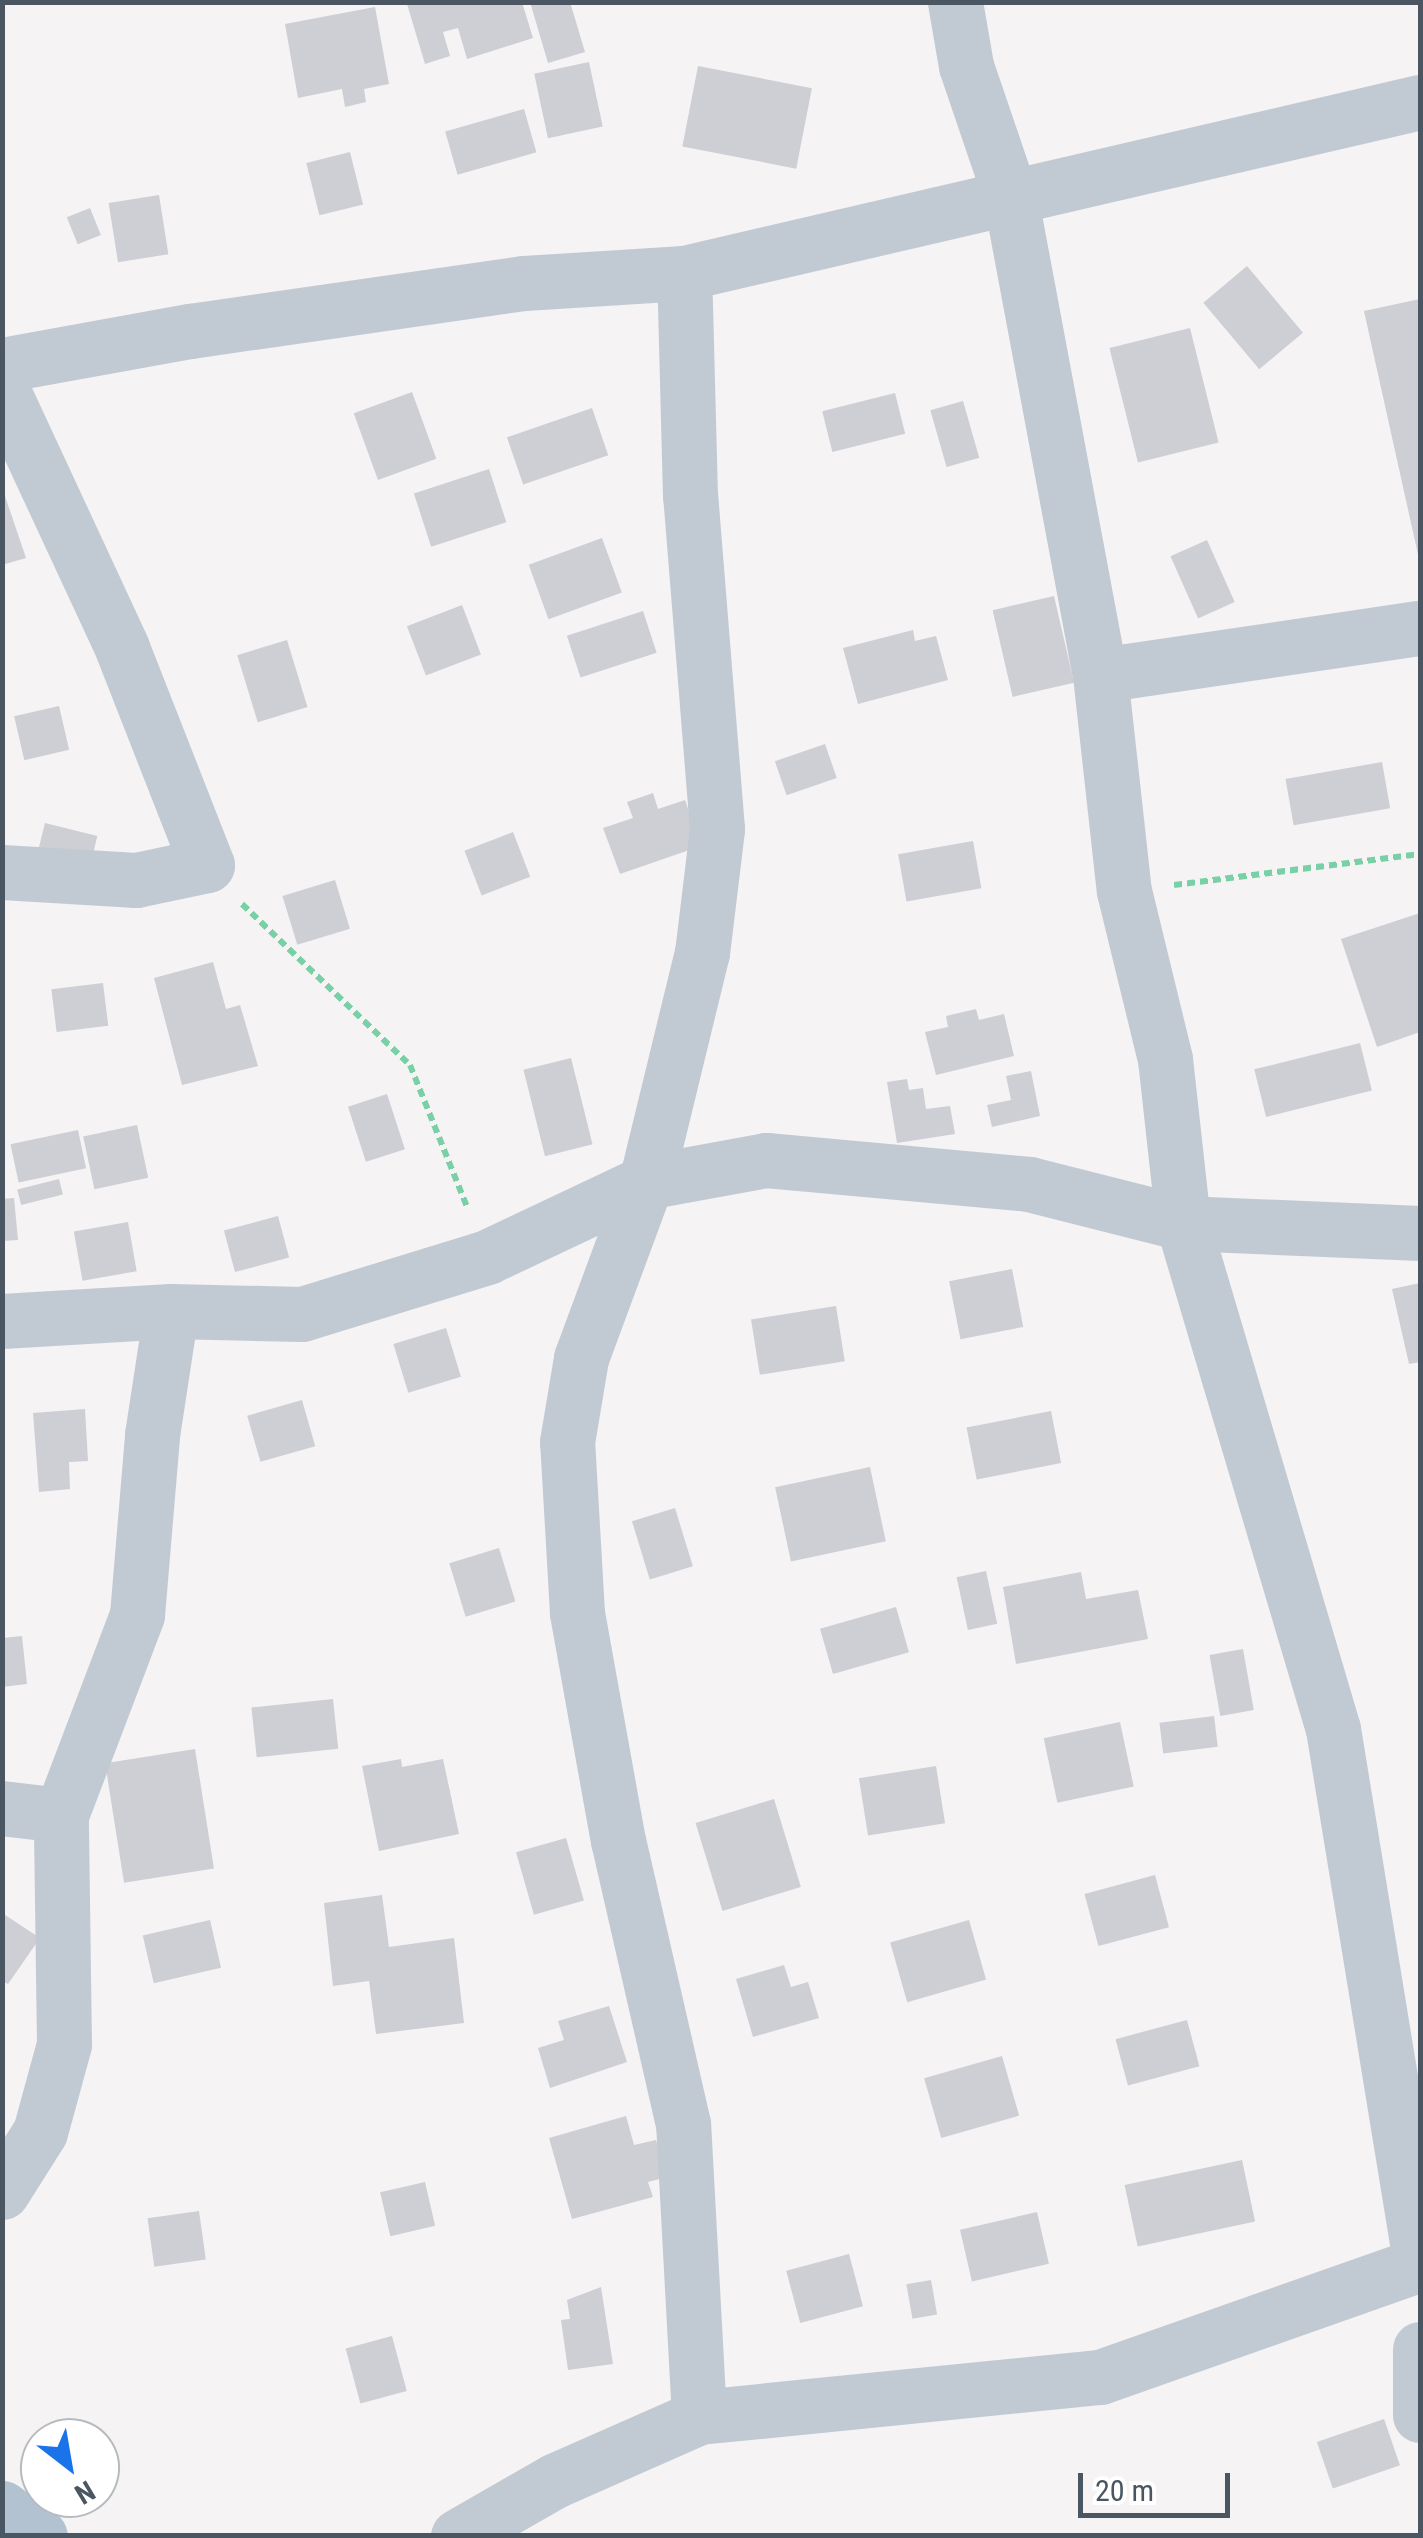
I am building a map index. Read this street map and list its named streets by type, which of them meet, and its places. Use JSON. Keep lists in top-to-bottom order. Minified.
{"scale_bar":"20 m","north":"bottom right"}
